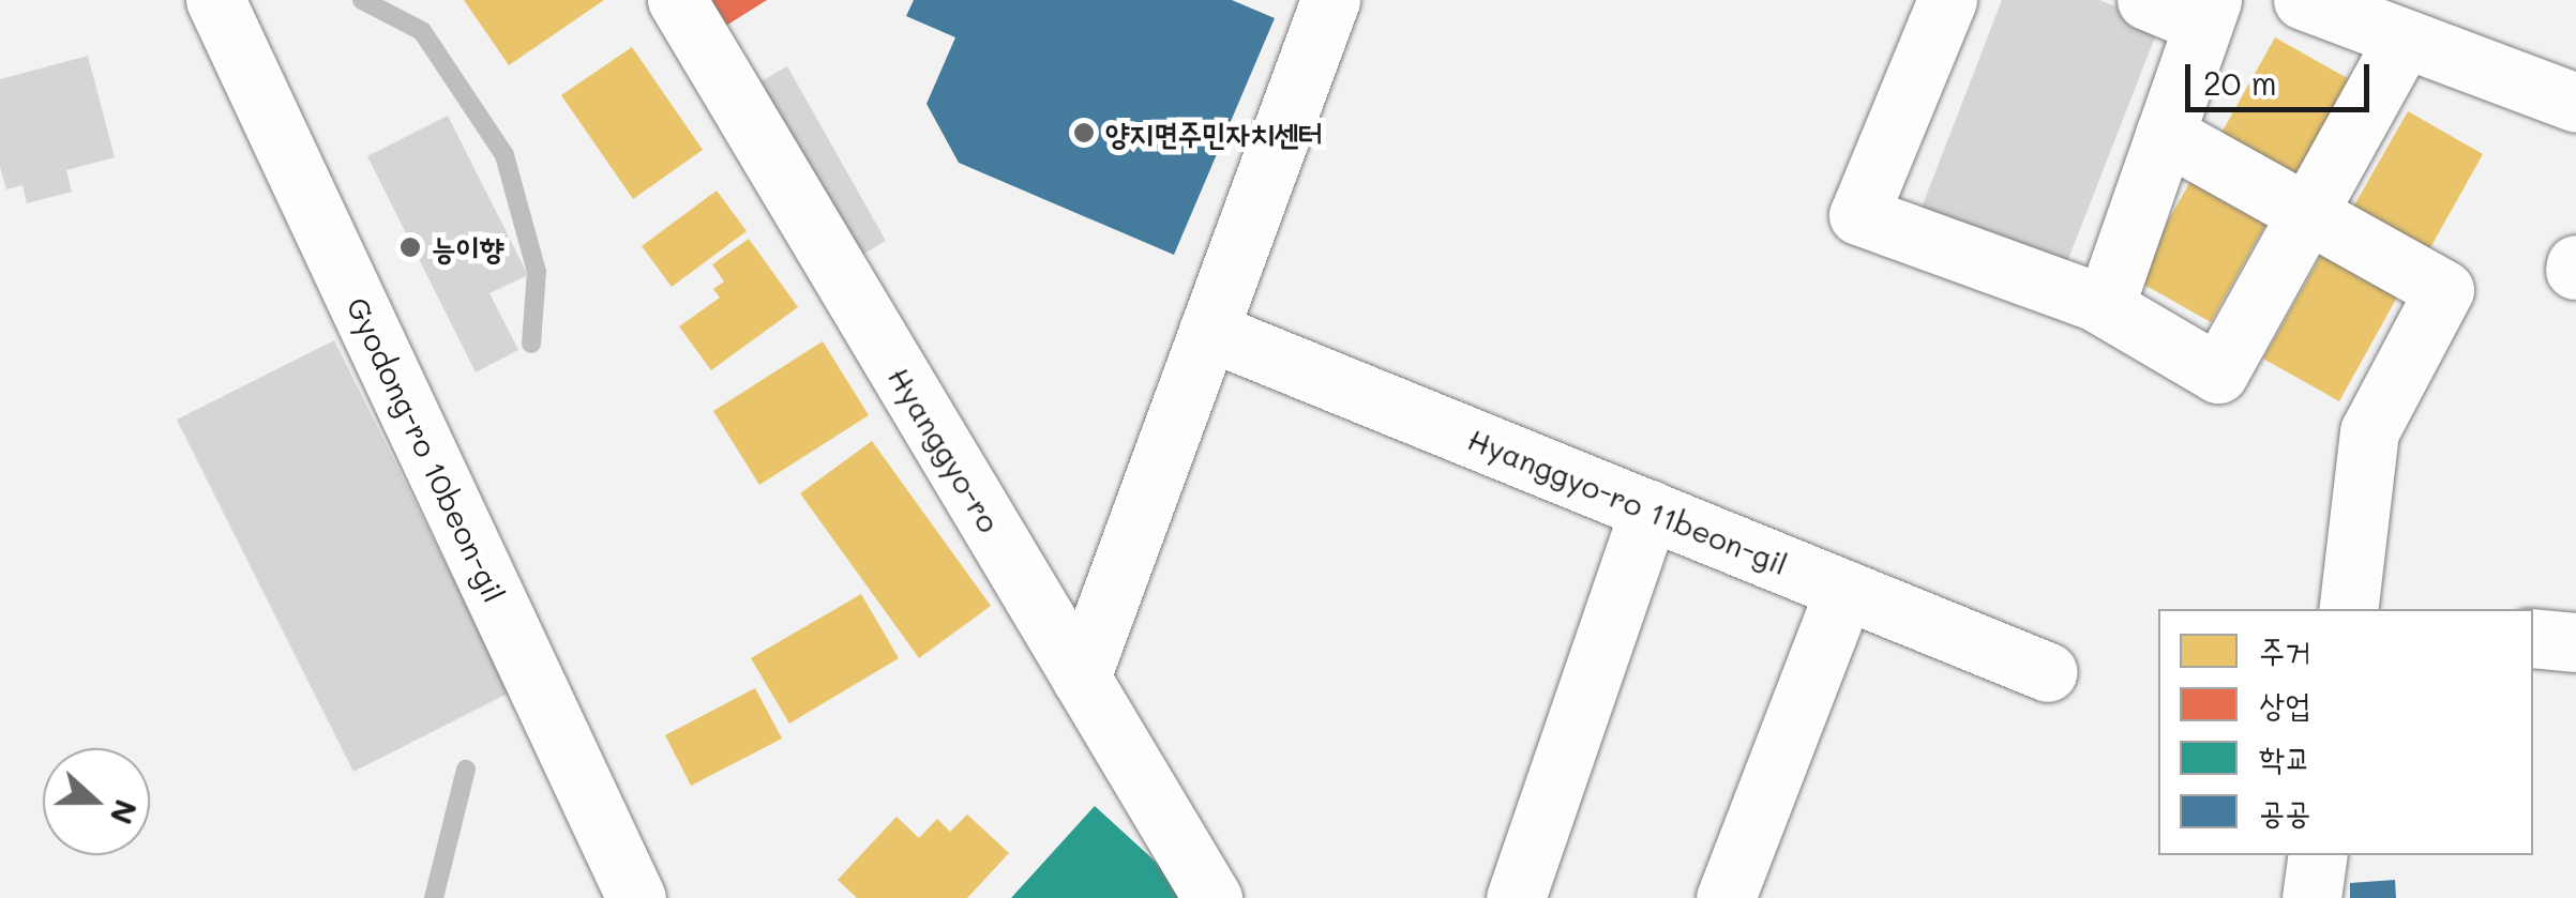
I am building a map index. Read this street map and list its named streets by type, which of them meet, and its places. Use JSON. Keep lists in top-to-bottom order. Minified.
{"streets":{"street":["Gyodong-ro 10beon-gil","Hyanggyo-ro","Hyanggyo-ro 11beon-gil"]},"places":["양지면주민자치센터","능이향"],"legend":["주거","상업","학교","공공"],"scale_bar":"20 m","north":"right"}
